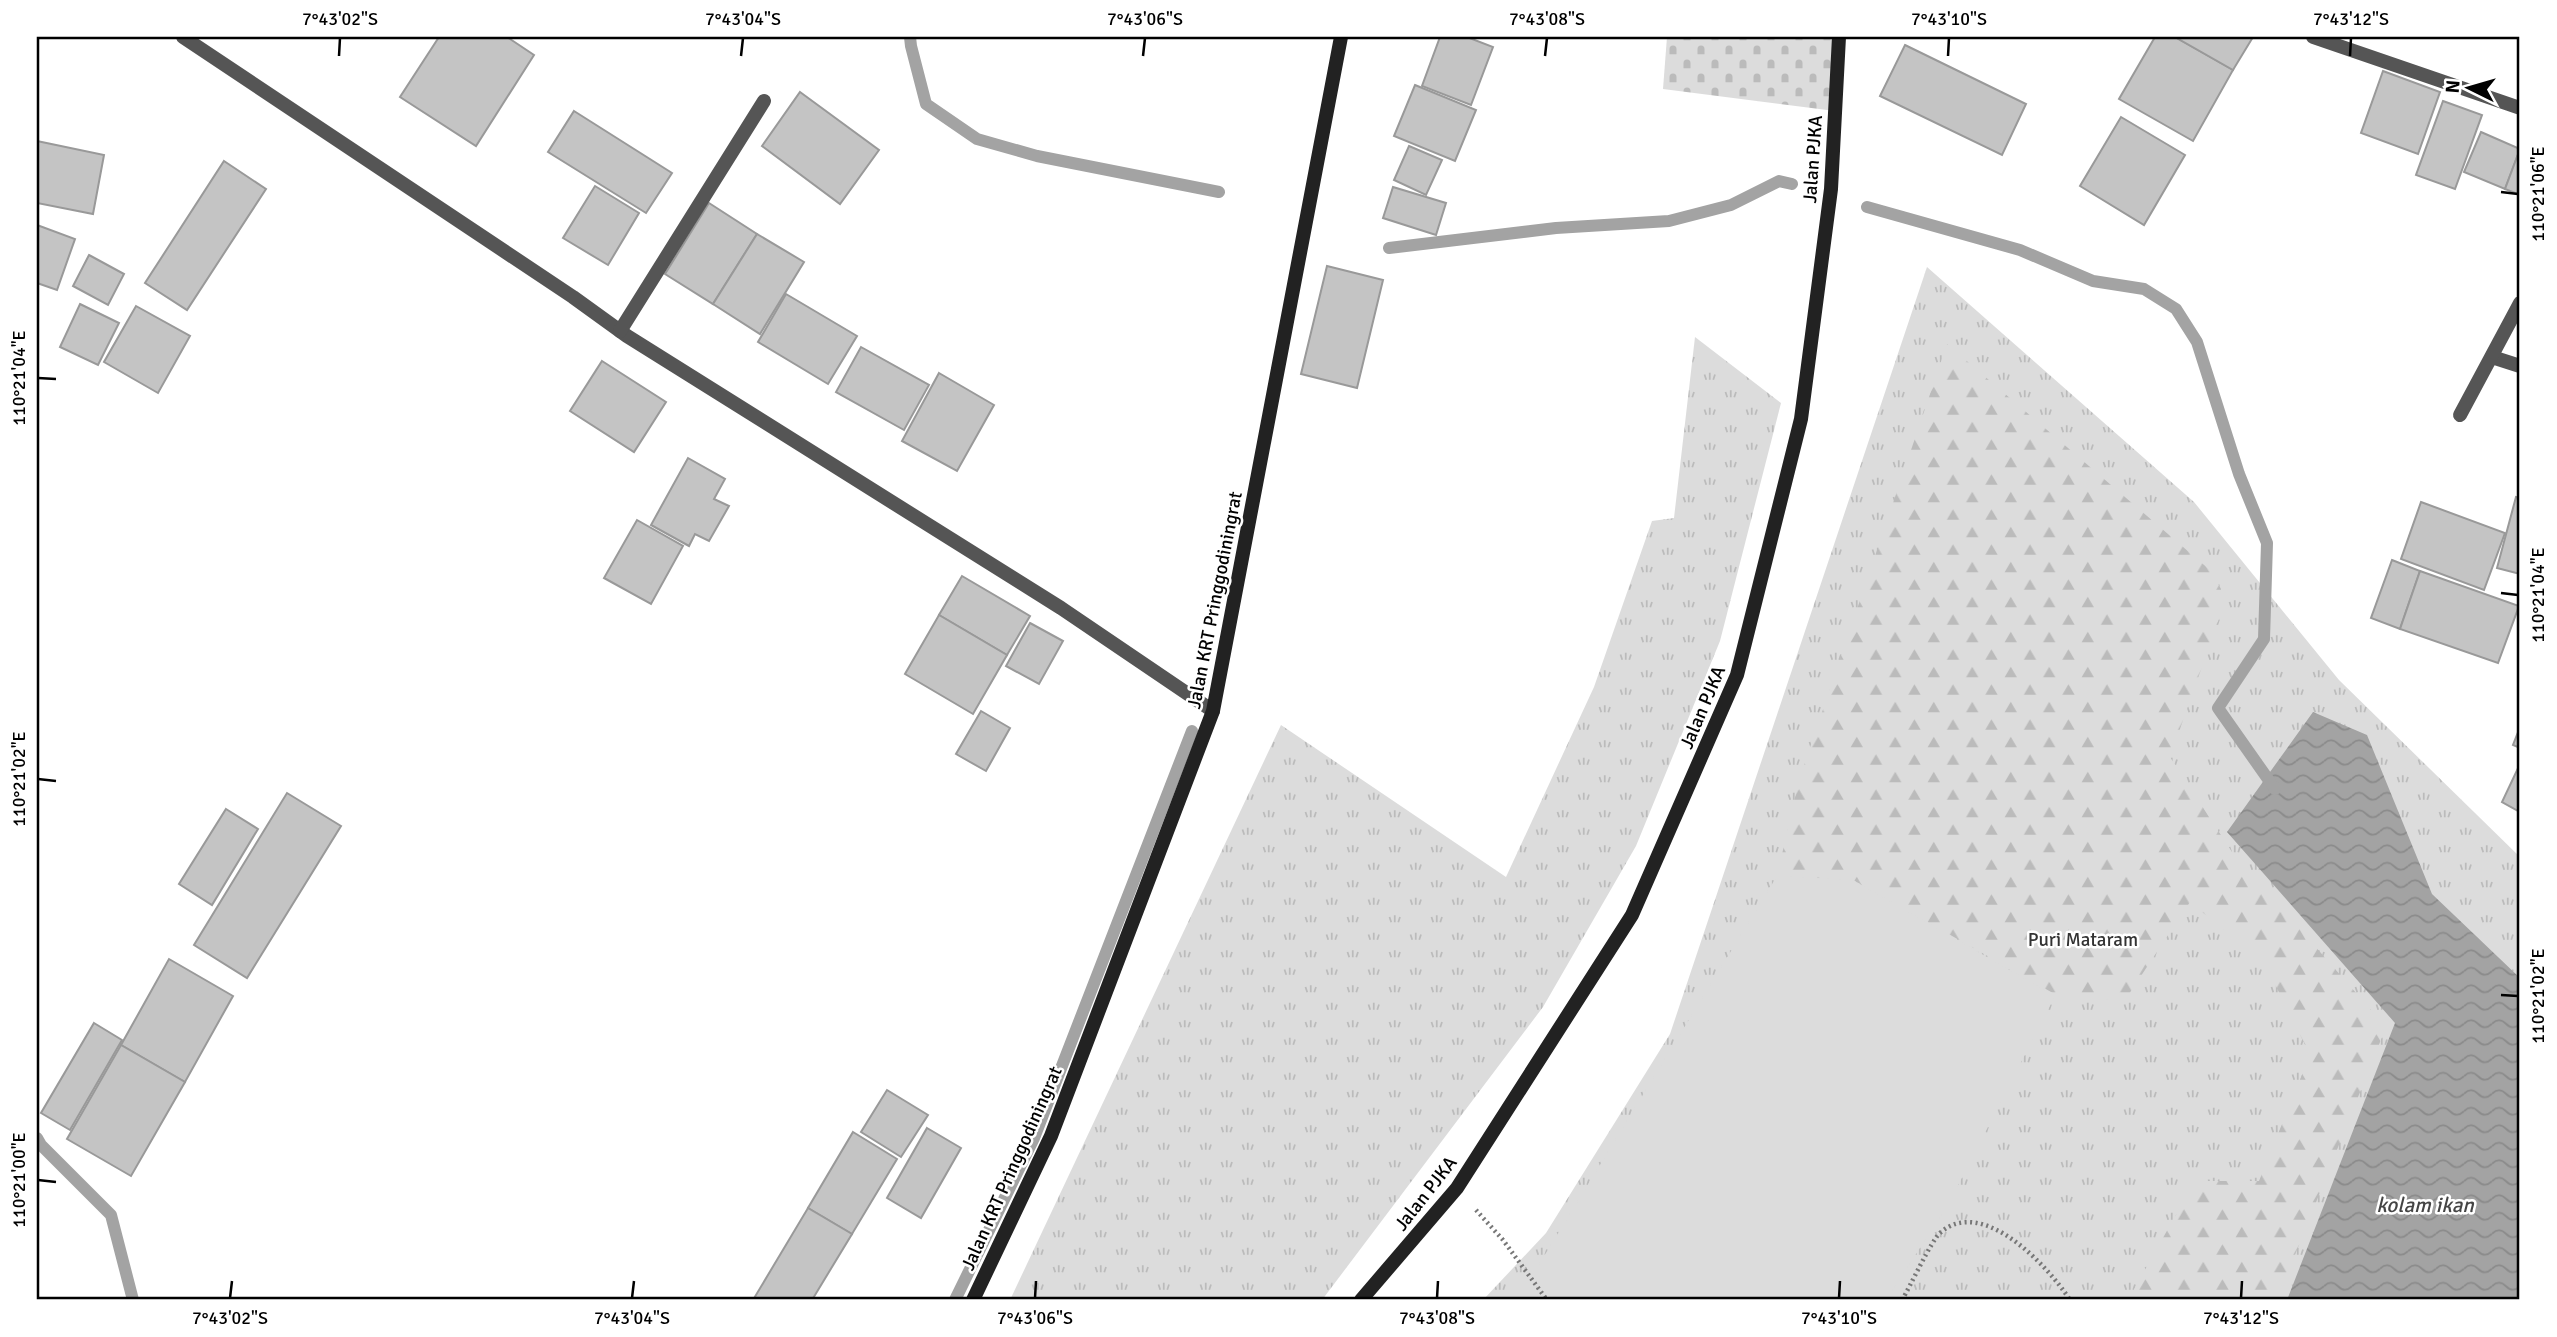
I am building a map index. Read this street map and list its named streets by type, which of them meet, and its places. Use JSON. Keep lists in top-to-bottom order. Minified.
{"streets":{"main road":["Jalan PJKA","Jalan KRT Pringgodiningrat"]},"water":["kolam ikan"],"parks":["Puri Mataram"],"north":"left","coordinates":["7°43'02\"S","7°43'04\"S","7°43'06\"S","7°43'08\"S","7°43'10\"S","7°43'12\"S","110°21'06\"E","110°21'04\"E","110°21'02\"E","110°21'00\"E"]}
